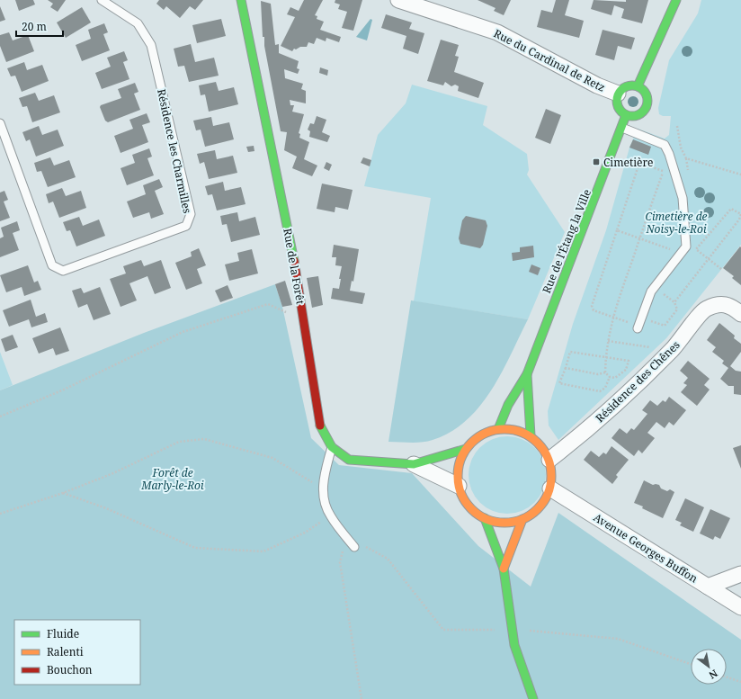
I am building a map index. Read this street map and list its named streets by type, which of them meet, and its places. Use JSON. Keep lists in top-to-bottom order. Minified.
{"streets":{"street":["Rue du Cardinal de Retz","Rue de l'Étang la Ville","Rue de la Forêt","Résidence des Chênes","Avenue Georges Buffon"],"lane":["Résidence les Charmilles"]},"crossings":[["Rue du Cardinal de Retz","Rue de l'Étang la Ville"],["Rue de l'Étang la Ville","Rue de la Forêt"],["Rue de l'Étang la Ville","Résidence des Chênes"],["Rue de l'Étang la Ville","Avenue Georges Buffon"],["Rue de la Forêt","Résidence des Chênes"],["Rue de la Forêt","Avenue Georges Buffon"],["Résidence des Chênes","Avenue Georges Buffon"]],"parks":["Cimetière de Noisy-le-Roi","Forêt de Marly-le-Roi"],"places":{"transit":["Cimetière"]},"legend":["Fluide","Ralenti","Bouchon"],"scale_bar":"20 m","north":"bottom right"}
